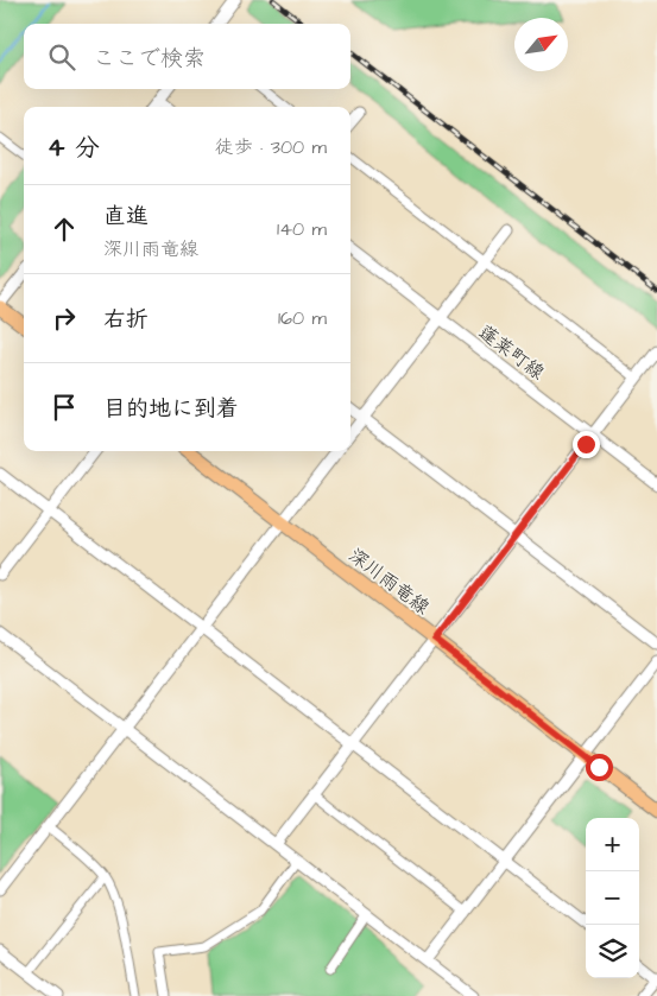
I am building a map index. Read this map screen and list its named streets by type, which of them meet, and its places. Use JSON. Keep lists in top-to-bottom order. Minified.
{"streets":{"main road":["深川雨竜線"],"street":["蓬莱町線"]},"north":"top right","page":{"search":"ここで検索","heading":["4 分","徒歩 · 300 m"],"list":[["直進","深川雨竜線","140 m"],["右折","160 m"],"目的地に到着"],"map_buttons":["+","−"]}}
